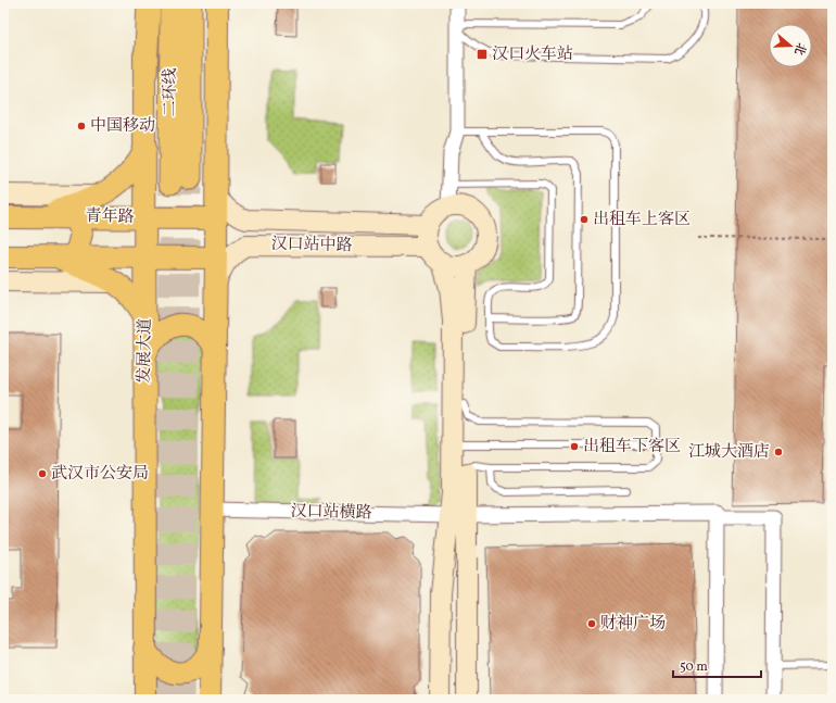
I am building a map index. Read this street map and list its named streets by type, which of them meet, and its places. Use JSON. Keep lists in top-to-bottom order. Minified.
{"streets":{"highway":["二环线"],"main road":["青年路","汉口站中路","发展大道"],"street":["汉口站横路"]},"crossings":[["青年路","发展大道"]],"places":{"transit":["汉口火车站"],"other":["中国移动","出租车上客区","出租车下客区","江城大酒店","武汉市公安局","财神广场"]},"scale_bar":"50 m","north":"right"}
